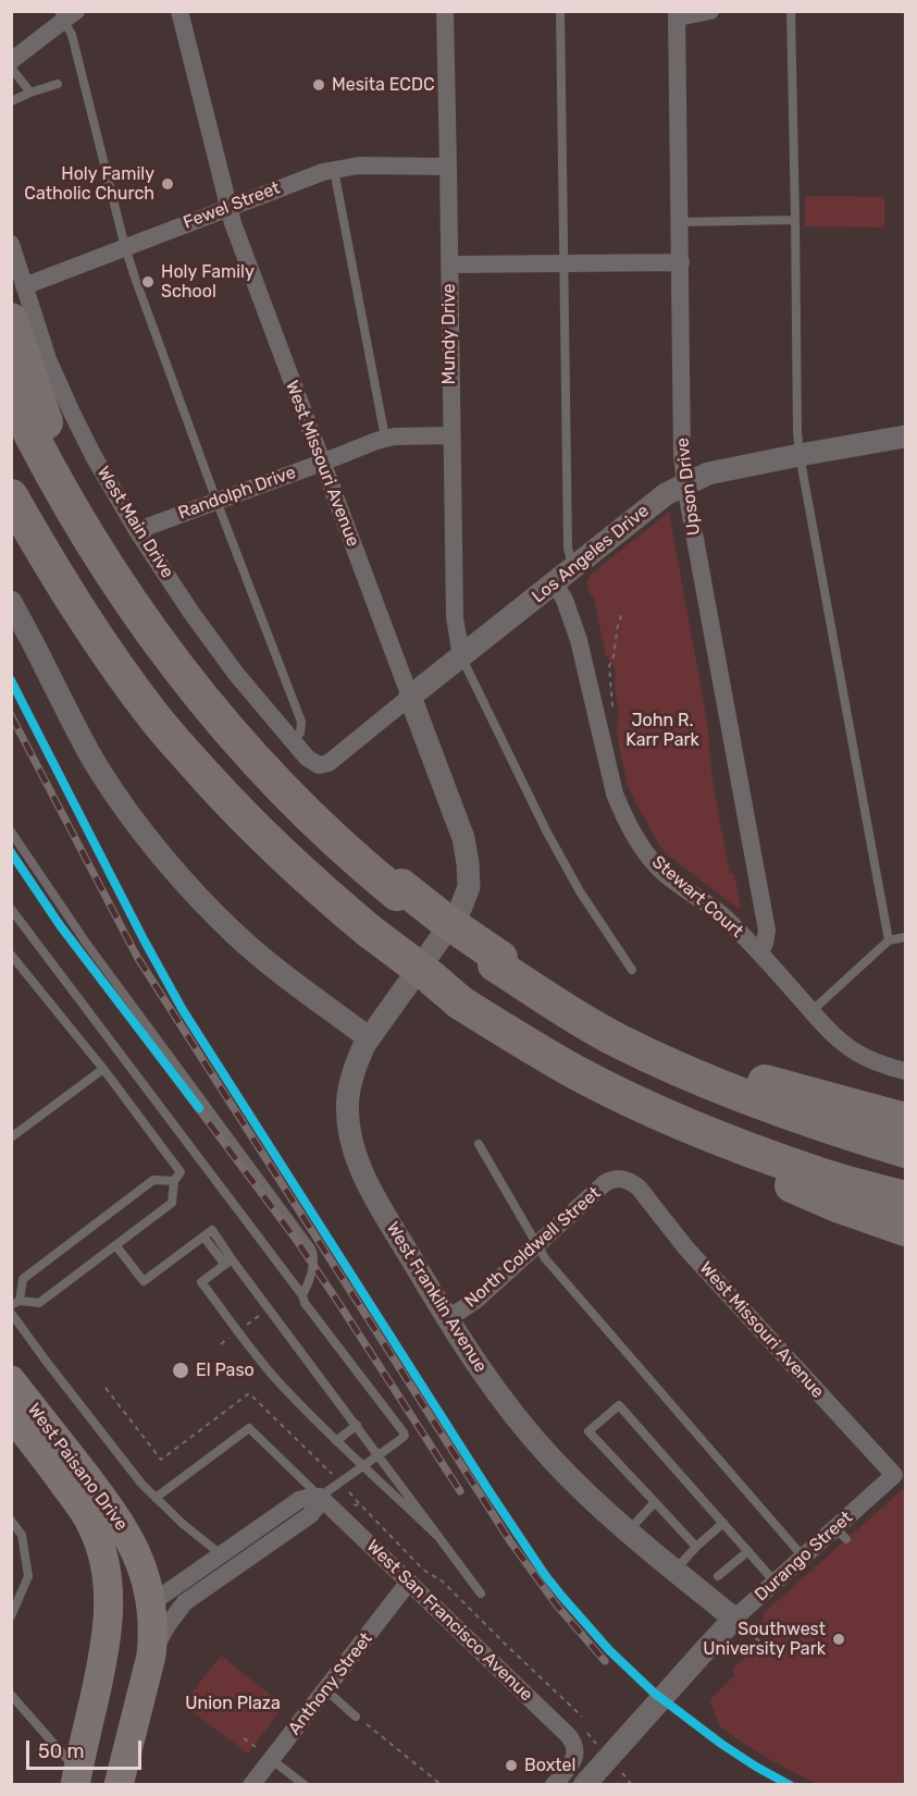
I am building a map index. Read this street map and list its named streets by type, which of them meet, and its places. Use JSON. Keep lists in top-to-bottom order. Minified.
{"streets":{"main road":["West Paisano Drive"],"street":["Fewel Street","Mundy Drive","West Missouri Avenue","Upson Drive","Randolph Drive","West Main Drive","Los Angeles Drive","Stewart Court","North Coldwell Street","West Franklin Avenue","Durango Street","West San Francisco Avenue","Anthony Street"]},"crossings":[["Fewel Street","Mundy Drive"],["Fewel Street","West Missouri Avenue"],["Fewel Street","West Main Drive"],["Mundy Drive","Randolph Drive"],["Mundy Drive","Los Angeles Drive"],["West Missouri Avenue","Randolph Drive"],["West Missouri Avenue","Los Angeles Drive"],["West Missouri Avenue","North Coldwell Street"],["West Missouri Avenue","West Franklin Avenue"],["West Missouri Avenue","Durango Street"],["Upson Drive","Los Angeles Drive"],["Upson Drive","Stewart Court"],["Randolph Drive","West Main Drive"],["West Main Drive","Los Angeles Drive"],["Los Angeles Drive","Stewart Court"],["North Coldwell Street","West Franklin Avenue"],["West Franklin Avenue","Durango Street"],["West San Francisco Avenue","Anthony Street"]],"parks":["John R. Karr Park","Union Plaza"],"places":["Mesita ECDC","Holy Family Catholic Church","Holy Family School","El Paso","Southwest University Park","Boxtel"],"scale_bar":"50 m"}
